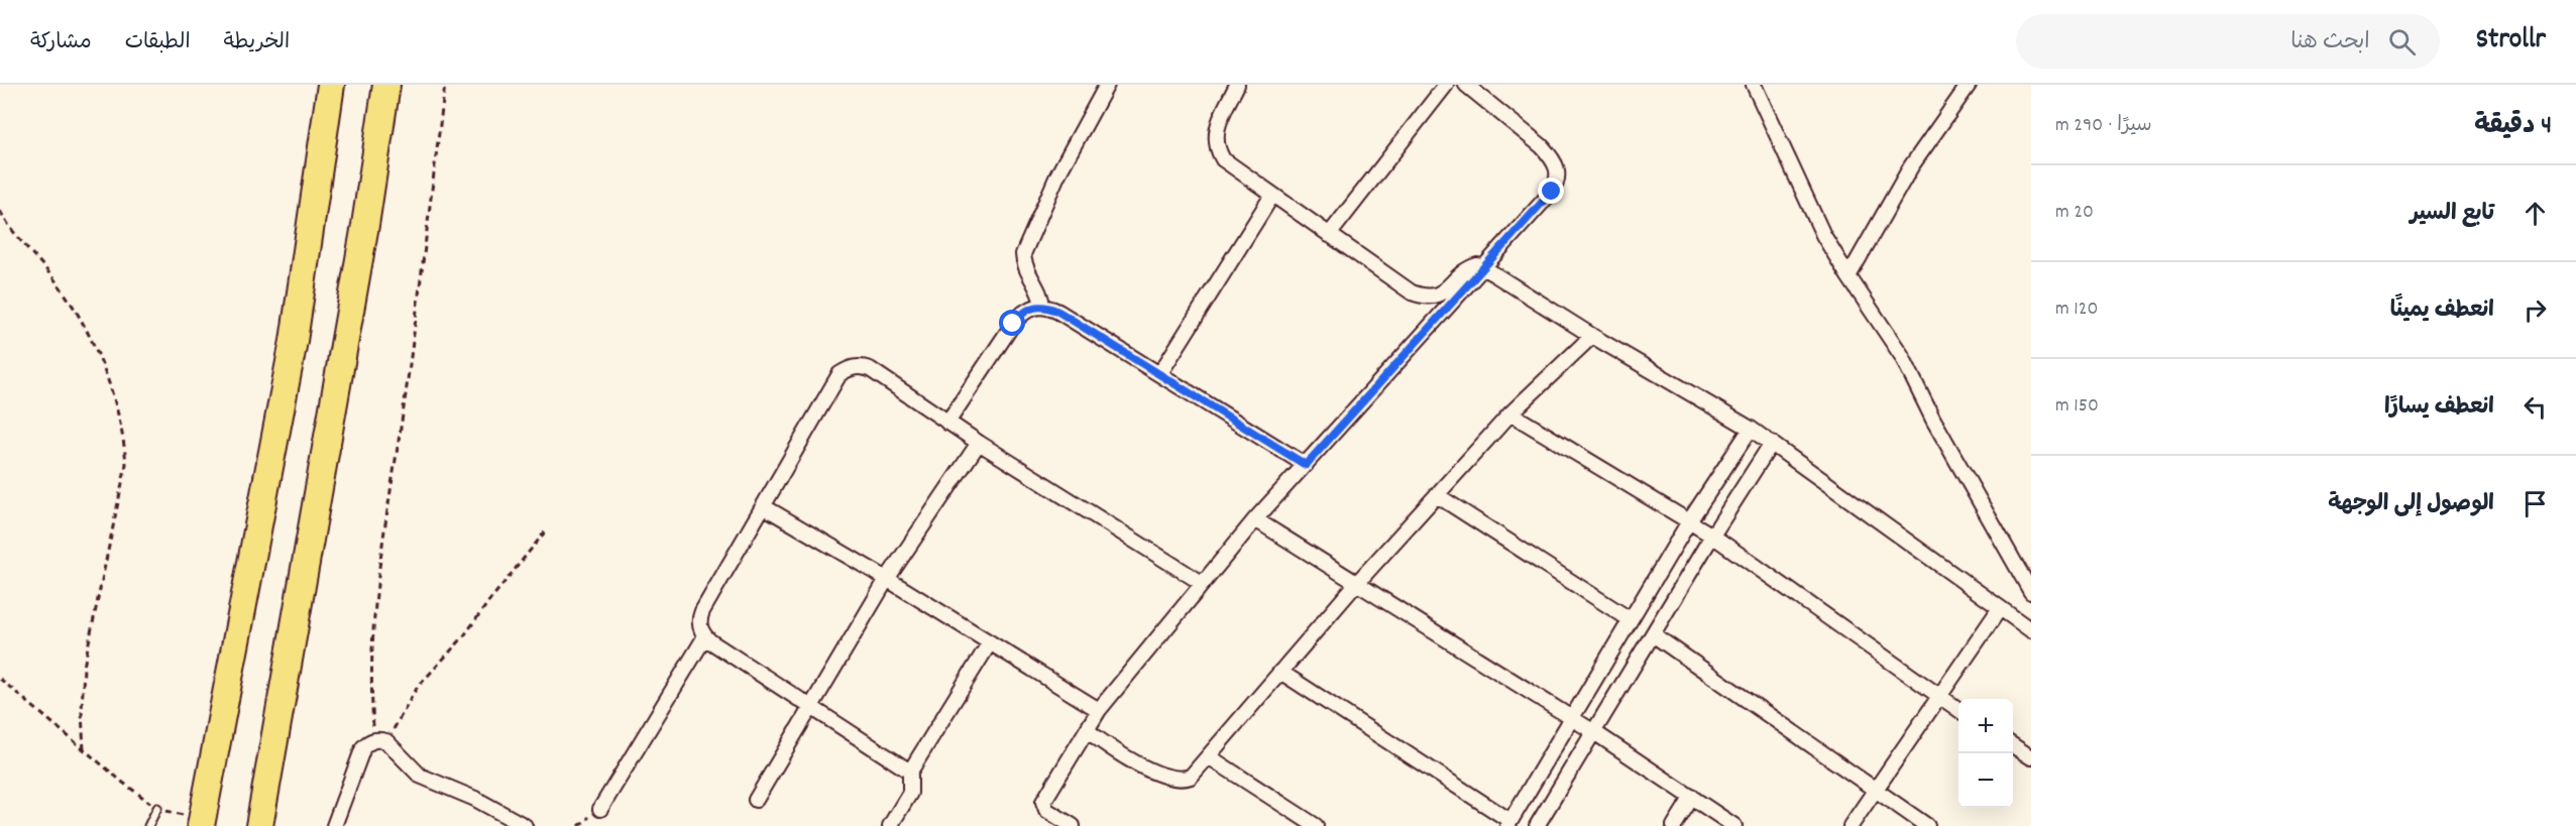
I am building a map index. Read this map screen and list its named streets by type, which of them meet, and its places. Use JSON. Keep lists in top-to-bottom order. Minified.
{"page":{"header":"Strollr","search":"ابحث هنا","nav":["الخريطة","الطبقات","مشاركة"],"heading":["4 دقيقة","سيرًا · 290 m"],"list":[["تابع السير","20 m"],["انعطف يمينًا","120 m"],["انعطف يسارًا","150 m"],"الوصول إلى الوجهة"],"map_buttons":["+","−"]}}
